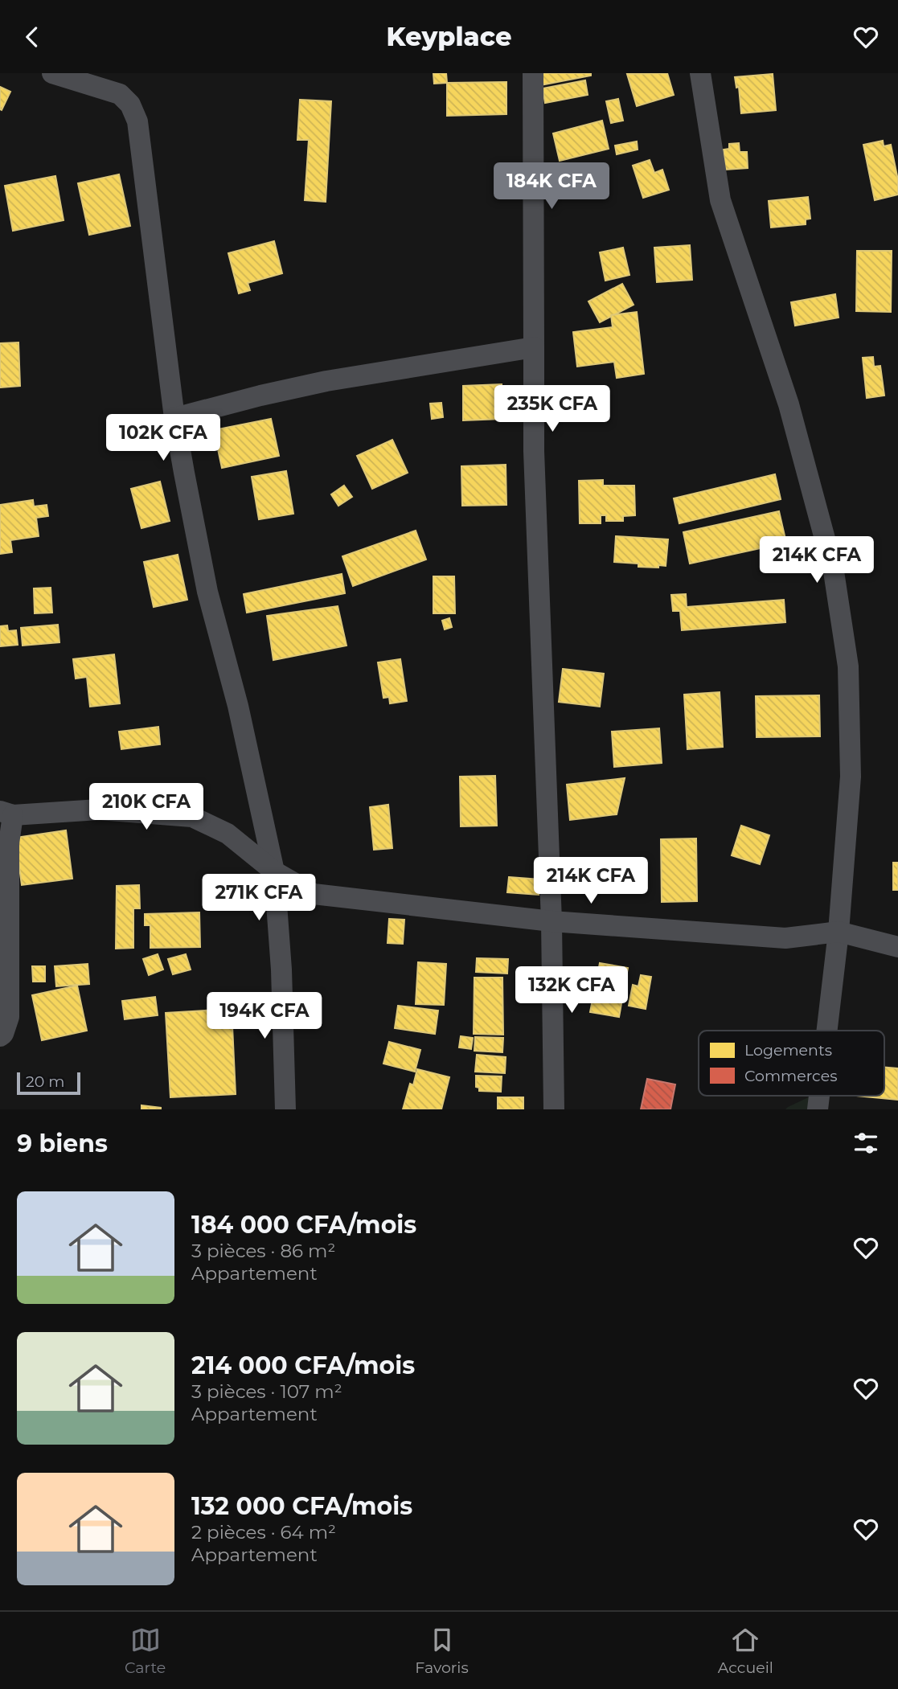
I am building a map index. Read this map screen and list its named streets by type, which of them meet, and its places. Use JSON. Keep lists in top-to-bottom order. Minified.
{"legend":["Logements","Commerces"],"scale_bar":"20 m","page":{"header":"Keyplace","price":["184K CFA","235K CFA","102K CFA","214K CFA","210K CFA","214K CFA","271K CFA","132K CFA","194K CFA"],"scale":"20 m","heading":"9 biens","list":[{"name":"184 000 CFA/mois","note":"3 pièces · 86 m² · Appartement"},{"name":"214 000 CFA/mois","note":"3 pièces · 107 m² · Appartement"},{"name":"132 000 CFA/mois","note":"2 pièces · 64 m² · Appartement"}],"tabs":["Carte","Favoris","Accueil"]}}
